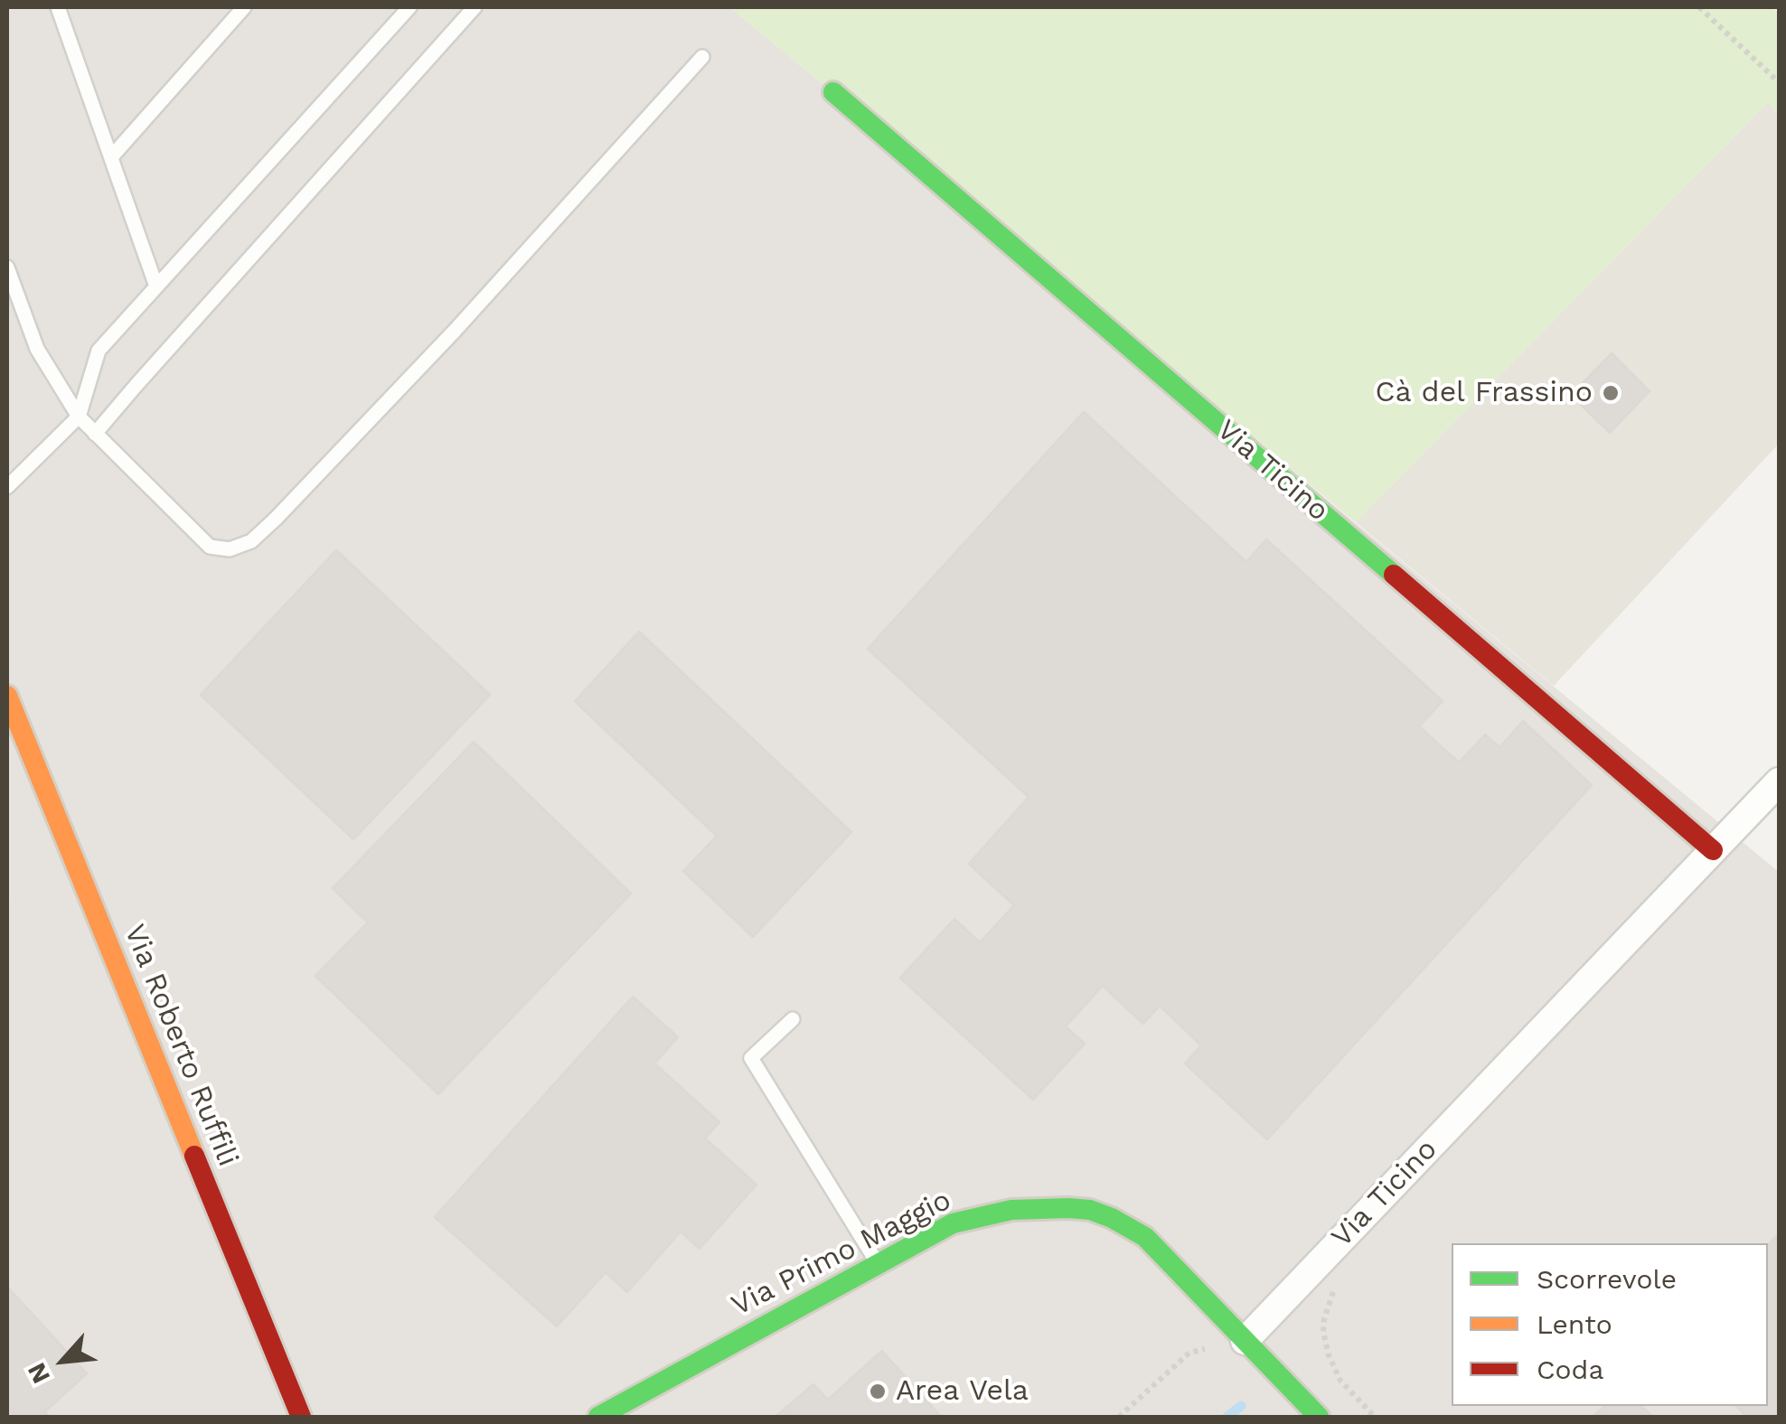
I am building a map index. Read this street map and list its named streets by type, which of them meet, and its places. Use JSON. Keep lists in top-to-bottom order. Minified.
{"streets":{"street":["Via Ticino","Via Roberto Ruffili","Via Primo Maggio"]},"crossings":[["Via Ticino","Via Primo Maggio"]],"places":["Cà del Frassino","Area Vela"],"legend":["Scorrevole","Lento","Coda"],"north":"bottom left"}
